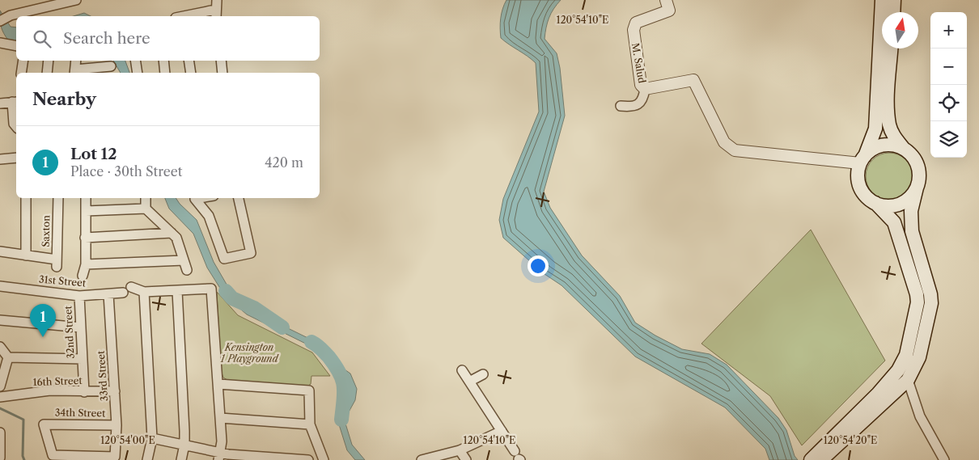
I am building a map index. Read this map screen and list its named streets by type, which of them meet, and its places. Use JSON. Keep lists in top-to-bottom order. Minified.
{"streets":{"street":["M. Salud","Saxton","31st Street","32nd Street","33rd Street","16th Street","34th Street"]},"crossings":[["31st Street","32nd Street"],["31st Street","33rd Street"],["32nd Street","16th Street"],["33rd Street","16th Street"],["33rd Street","34th Street"]],"parks":["Kensington 1 Playground"],"north":"top","page":{"map_buttons":["+","−"],"search":"Search here","heading":"Nearby","list":[{"mark":"1","name":"Lot 12","note":"Place · 30th Street","value":"420 m"}],"pins":"1"},"coordinates":["120°54'10\"E","120°54'00\"E","120°54'20\"E"]}
